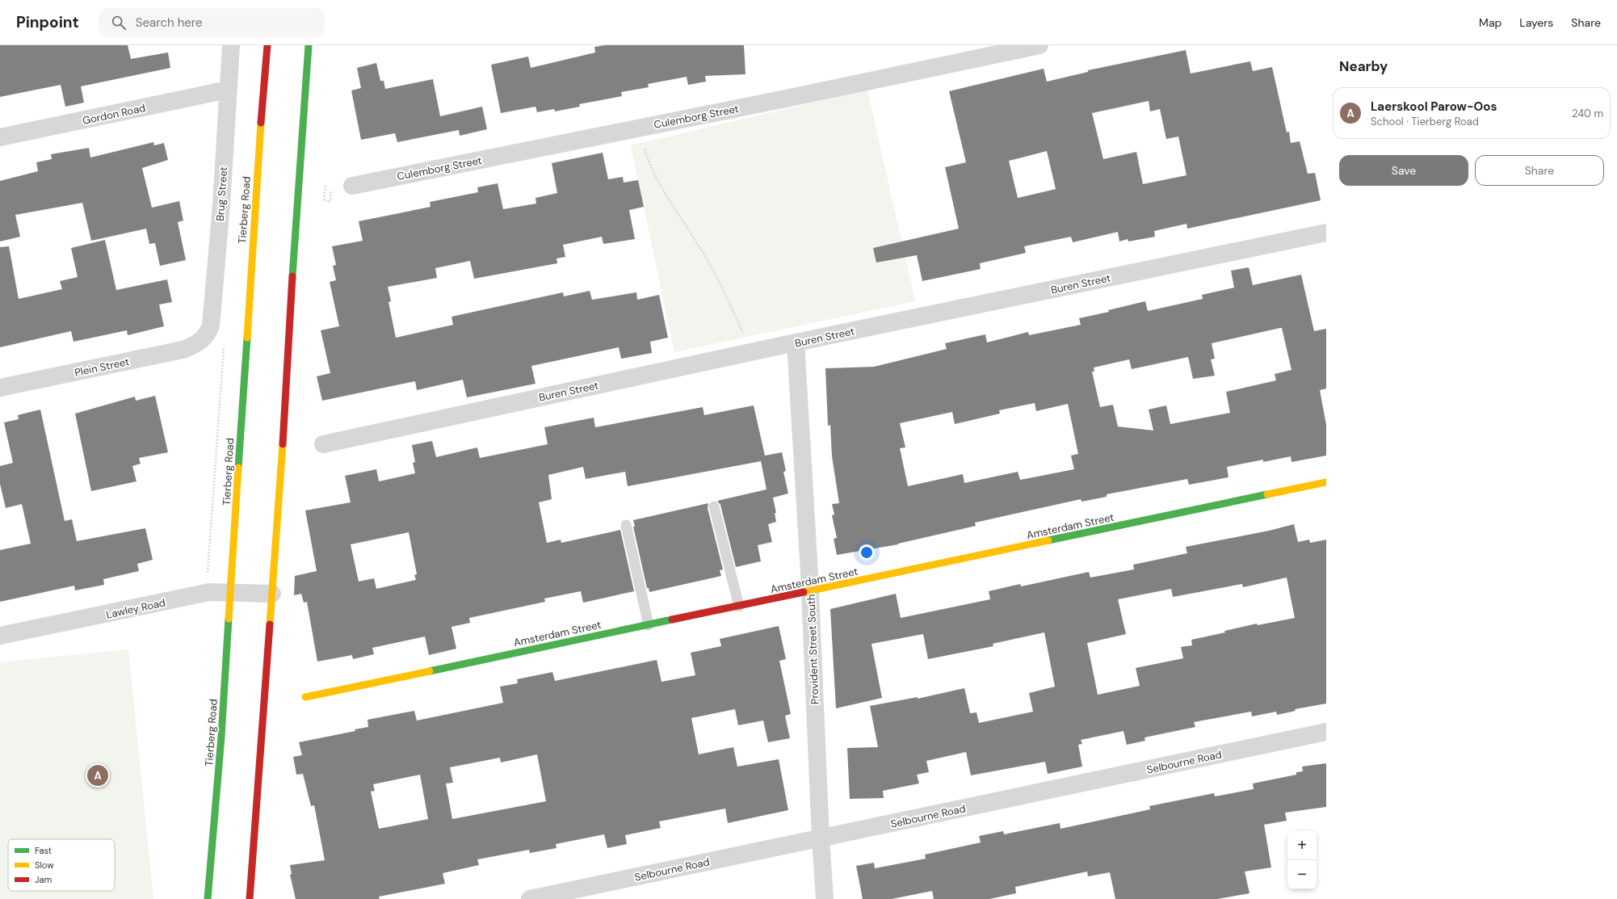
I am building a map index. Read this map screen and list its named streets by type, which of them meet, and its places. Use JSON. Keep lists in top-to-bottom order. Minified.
{"streets":{"main road":["Tierberg Road","Amsterdam Street"],"street":["Gordon Road","Culemborg Street","Brug Street","Buren Street","Plein Street","Lawley Road","Provident Street South","Selbourne Road"]},"crossings":[["Gordon Road","Brug Street"],["Brug Street","Plein Street"],["Tierberg Road","Lawley Road"],["Buren Street","Provident Street South"],["Amsterdam Street","Provident Street South"],["Provident Street South","Selbourne Road"]],"legend":["Fast","Slow","Jam"],"page":{"header":"Pinpoint","search":"Search here","nav":["Map","Layers","Share"],"heading":"Nearby","list":[{"mark":"A","name":"Laerskool Parow-Oos","note":"School · Tierberg Road","value":"240 m"}],"buttons":["Save","Share"],"pins":"A","map_buttons":["+","−"]}}
